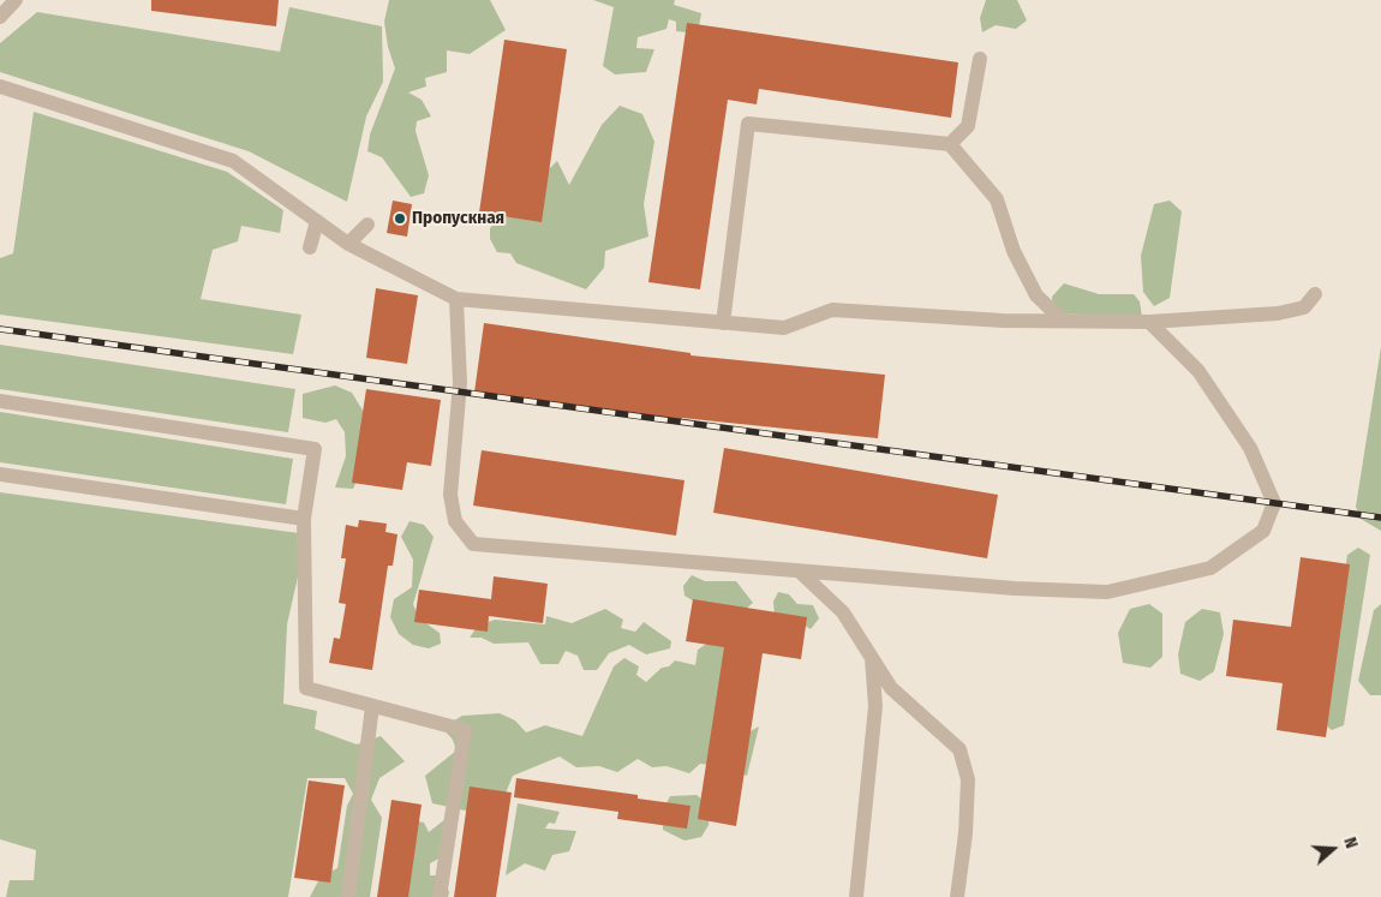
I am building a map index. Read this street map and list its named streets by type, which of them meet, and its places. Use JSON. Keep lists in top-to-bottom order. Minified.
{"places":["Пропускная"],"north":"right"}
